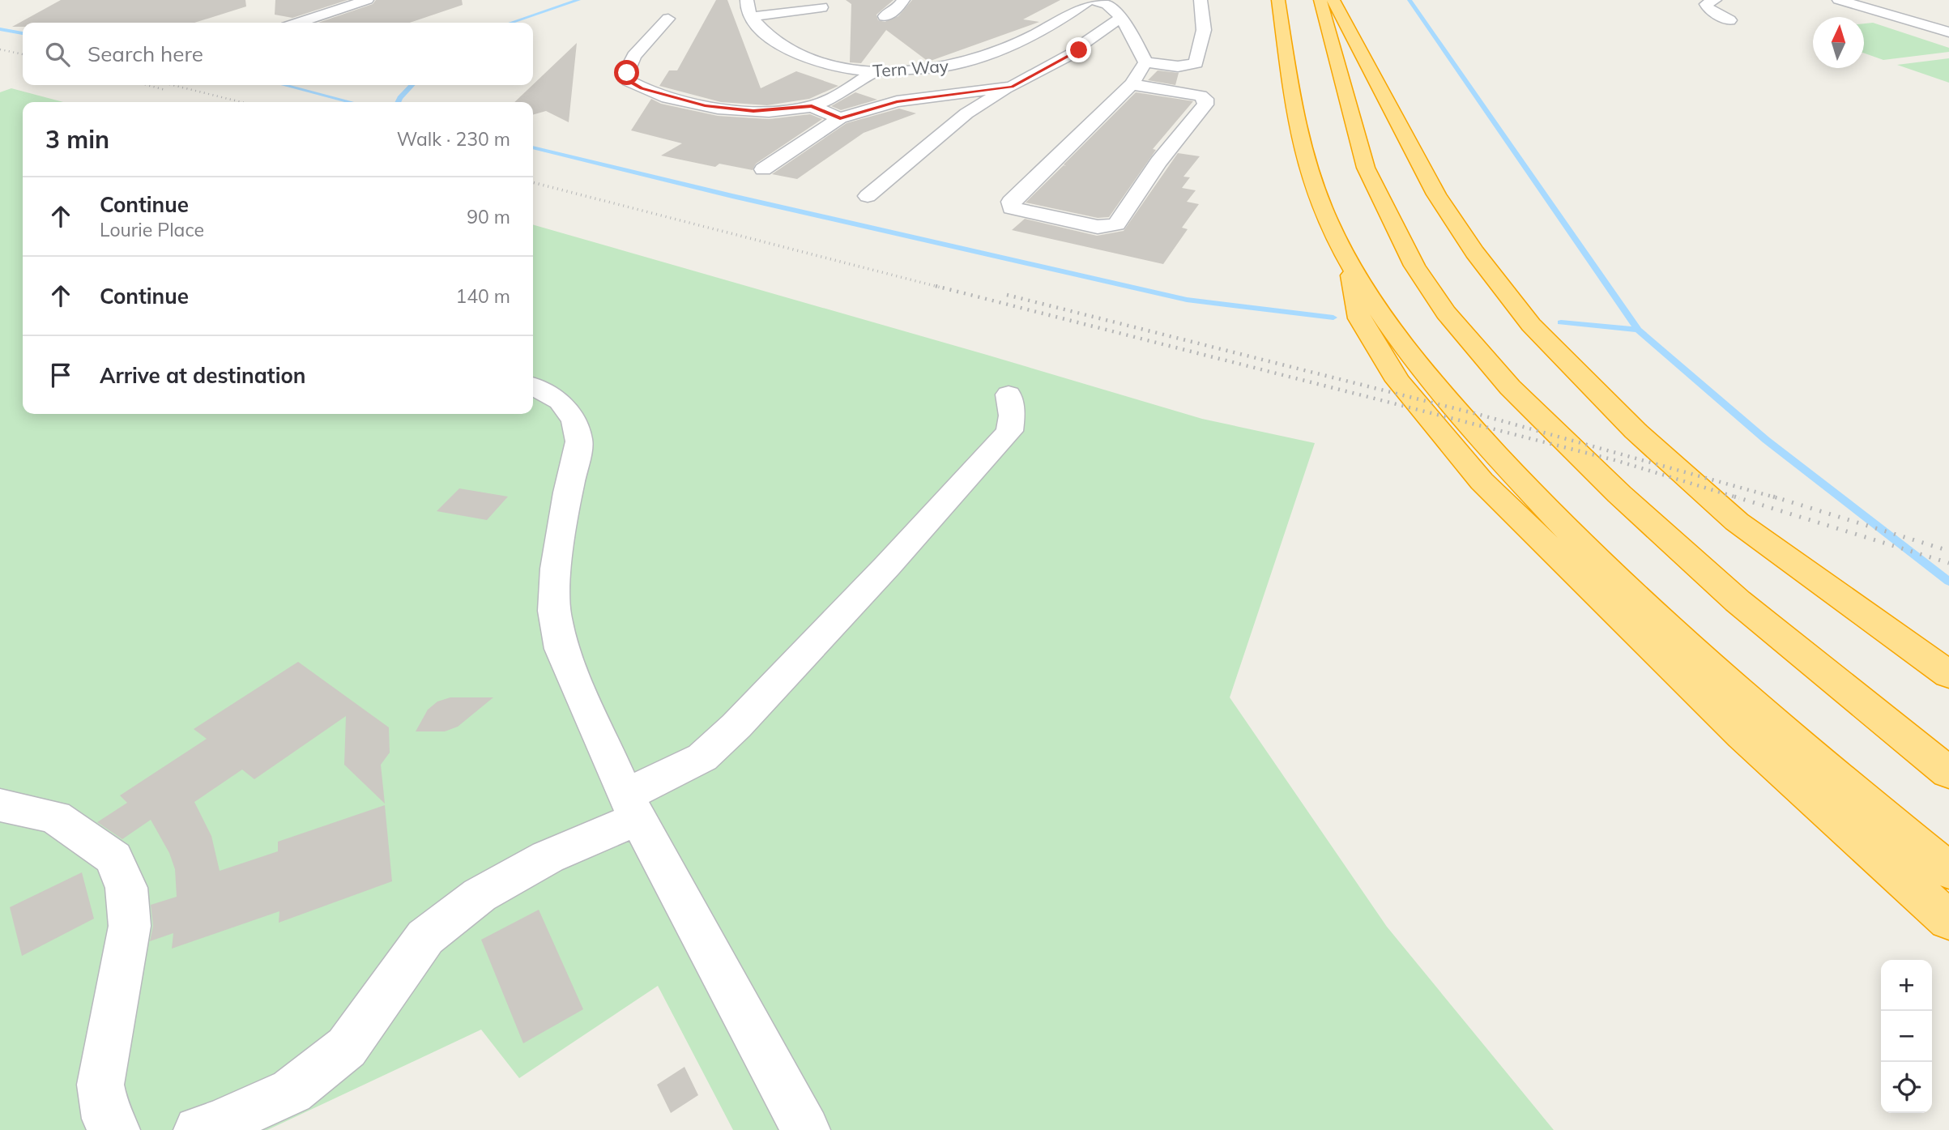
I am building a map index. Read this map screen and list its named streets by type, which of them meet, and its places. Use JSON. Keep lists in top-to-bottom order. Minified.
{"streets":{"street":["Tern Way"]},"north":"top","page":{"search":"Search here","heading":["3 min","Walk · 230 m"],"list":[["Continue","Lourie Place","90 m"],["Continue","140 m"],"Arrive at destination"],"map_buttons":["+","−"]}}
